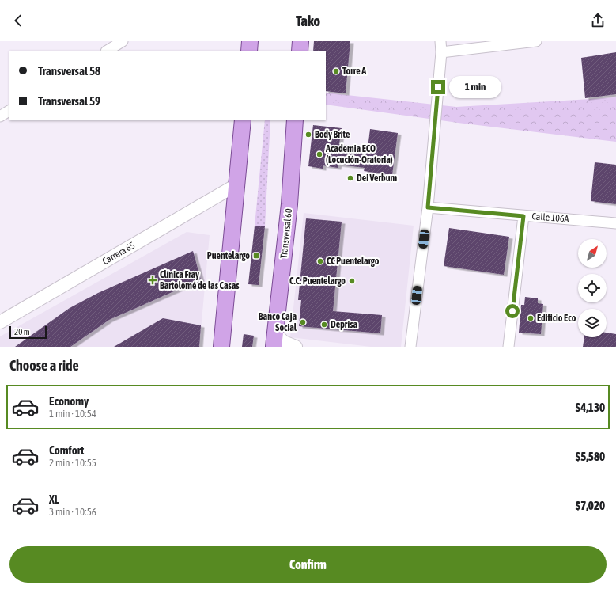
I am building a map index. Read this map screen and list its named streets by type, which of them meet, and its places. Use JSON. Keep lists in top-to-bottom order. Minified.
{"streets":{"main road":["Transversal 60"],"street":["Calle 106A","Carrera 65"]},"places":{"other":["Torre A","Body Brite","Academia ECO (Locución-Oratoria)","Dei Verbum","CC Puentelargo","C.C. Puentelargo","Edificio Eco","Banco Caja Social","Deprisa"],"transit":["Puentelargo"],"health":["Clínica Fray Bartolomé de las Casas"]},"scale_bar":"20 m","north":"top right","page":{"header":"Tako","banner":["Transversal 58","Transversal 59"],"bubble":"1 min","scale":"20 m","heading":"Choose a ride","list":[{"name":"Economy","note":"1 min · 10:54","value":"$4,130"},{"name":"Comfort","note":"2 min · 10:55","value":"$5,580"},{"name":"XL","note":"3 min · 10:56","value":"$7,020"}],"buttons":"Confirm"}}
